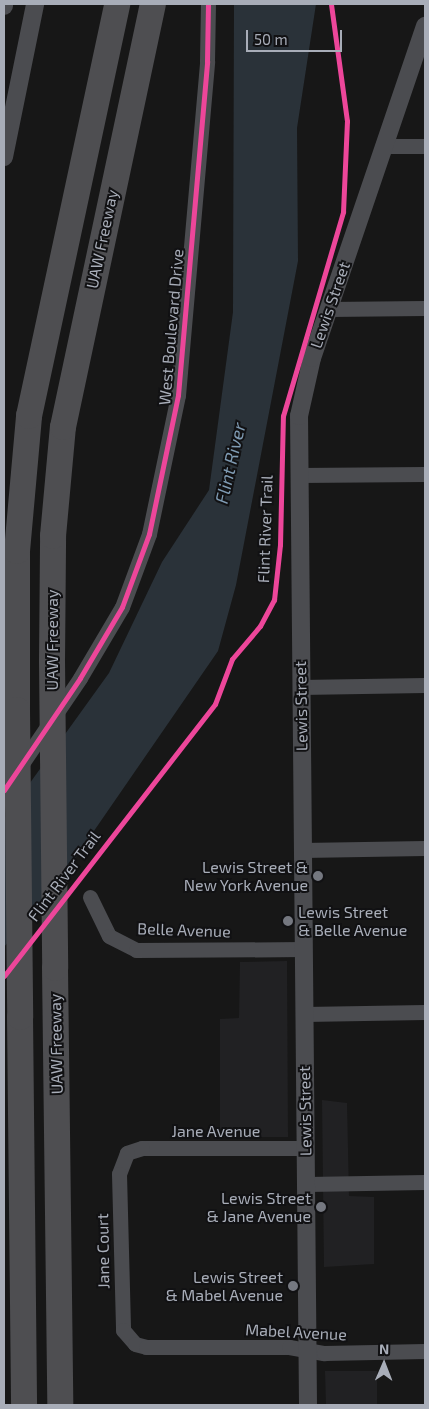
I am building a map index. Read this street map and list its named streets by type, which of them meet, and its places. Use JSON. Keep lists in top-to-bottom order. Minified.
{"streets":{"highway":["UAW Freeway"],"street":["Lewis Street","West Boulevard Drive","Belle Avenue","Jane Avenue","Jane Court","Mabel Avenue"],"cycle path":["Flint River Trail"]},"crossings":[["Lewis Street","Belle Avenue"],["Lewis Street","Jane Avenue"],["Lewis Street","Mabel Avenue"],["Jane Avenue","Jane Court"],["Jane Court","Mabel Avenue"]],"water":["Flint River"],"places":["Lewis Street & New York Avenue","Lewis Street & Belle Avenue","Lewis Street & Jane Avenue","Lewis Street & Mabel Avenue"],"scale_bar":"50 m","north":"top"}
